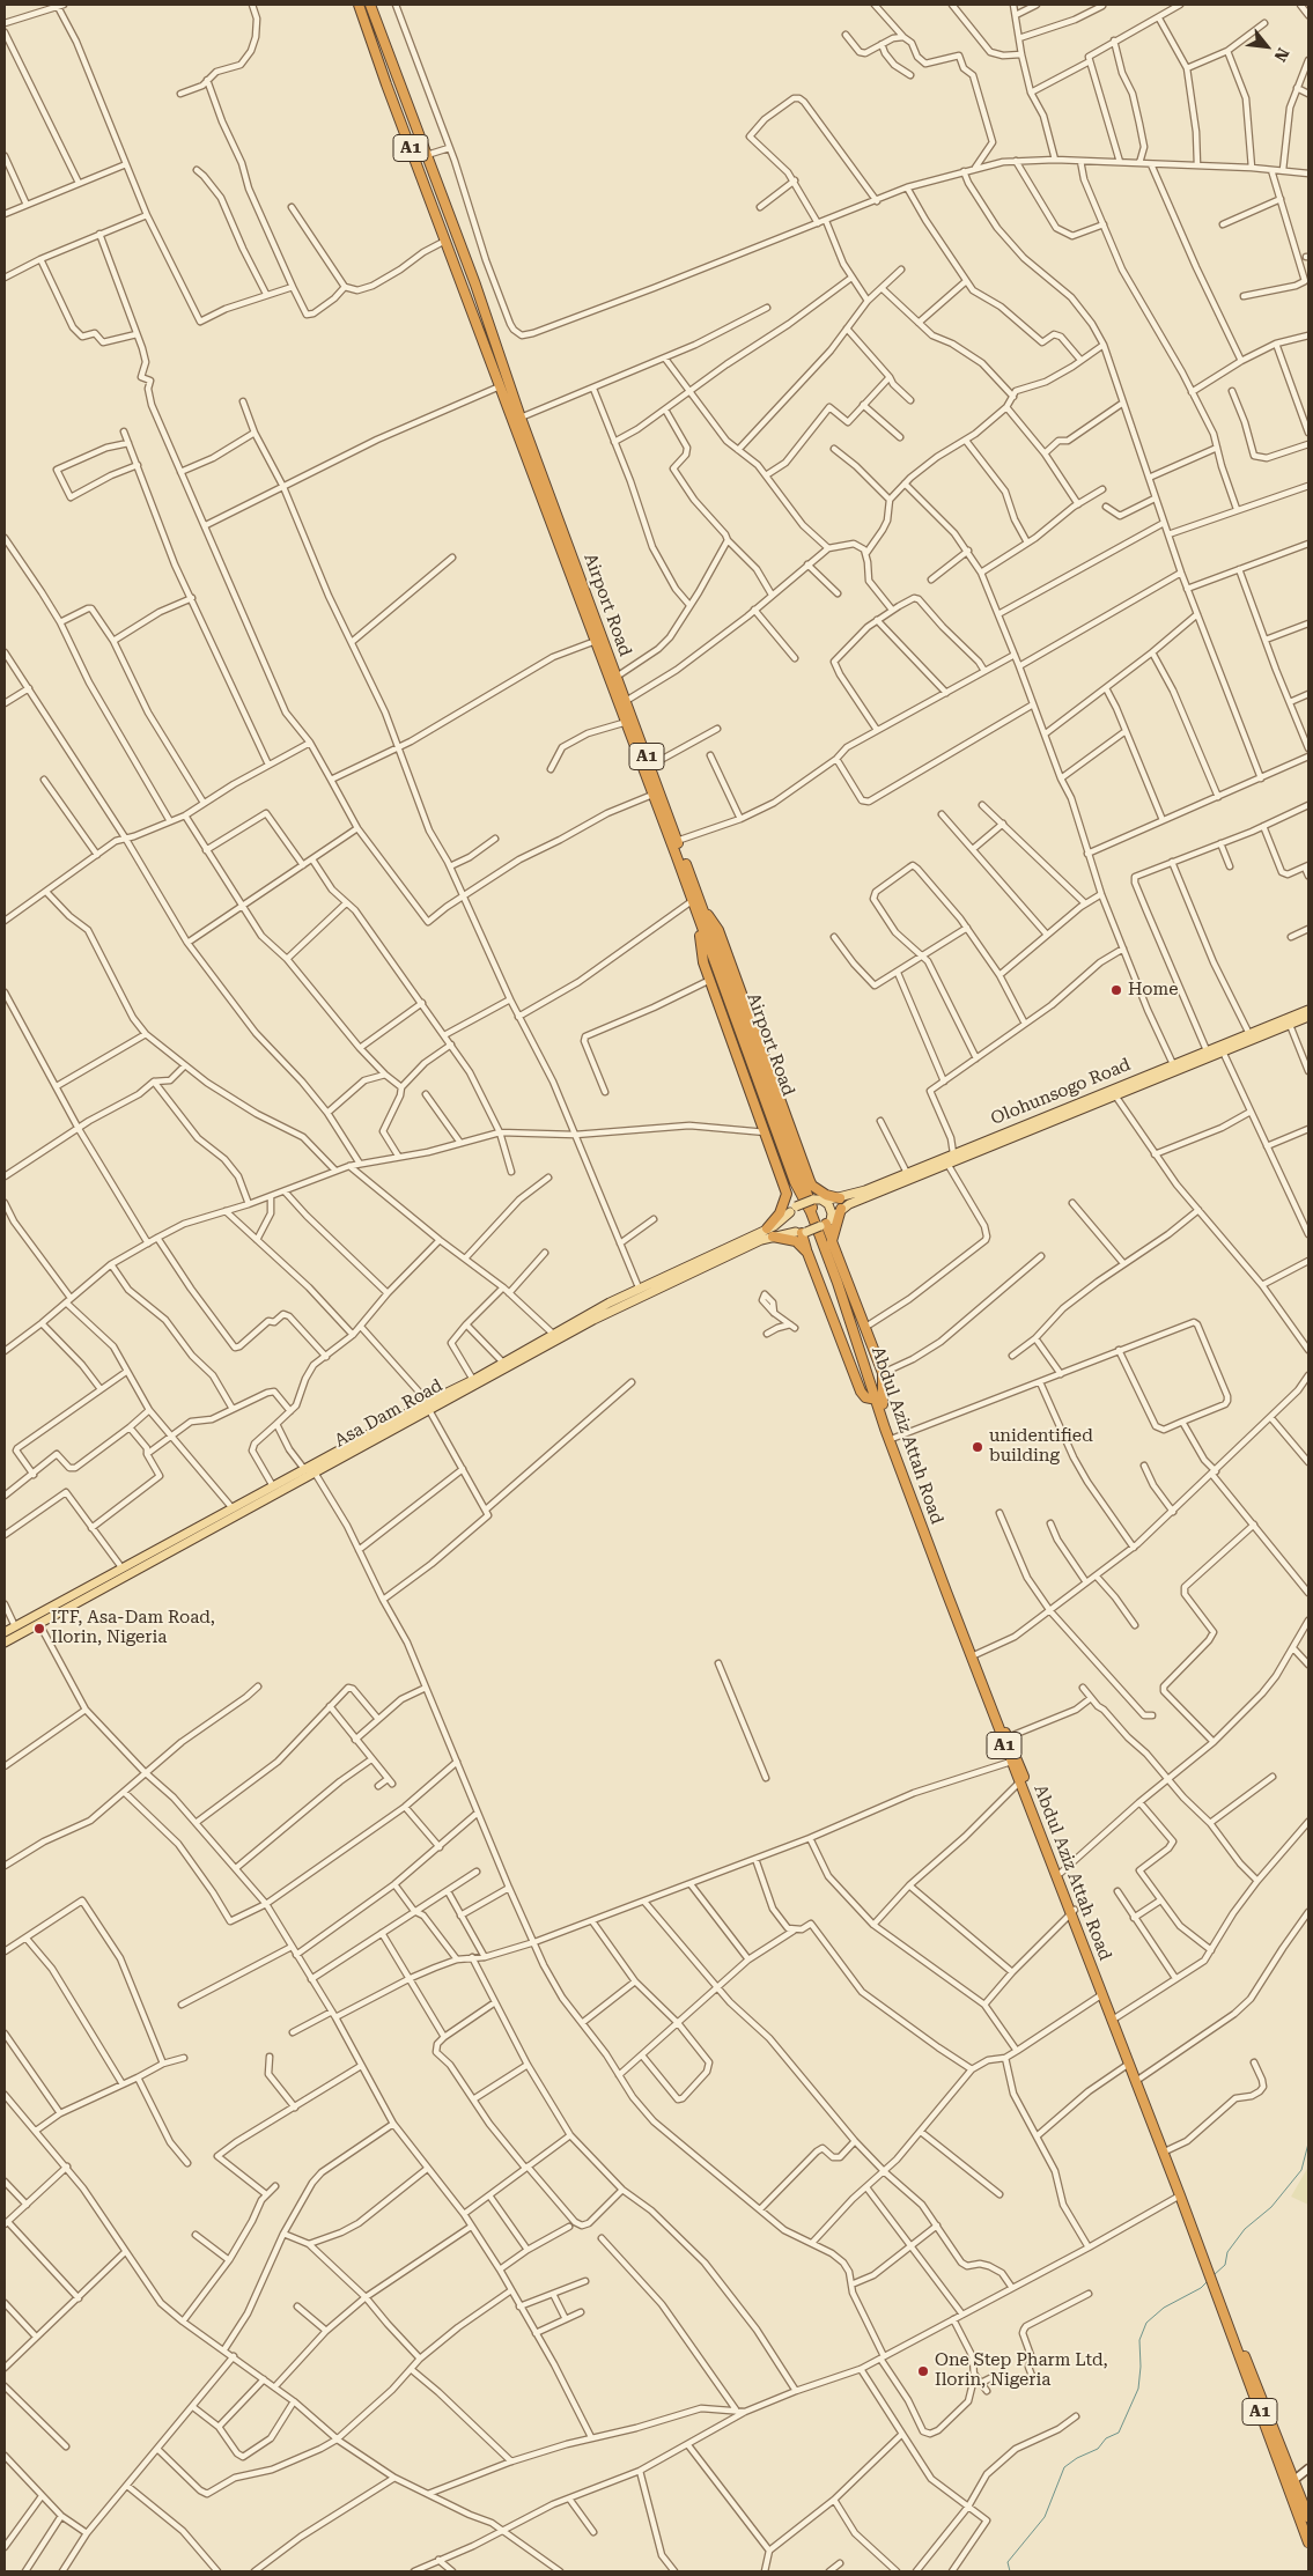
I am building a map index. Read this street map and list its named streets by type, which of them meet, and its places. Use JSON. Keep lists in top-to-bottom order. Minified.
{"streets":{"highway":["A1","Airport Road","Abdul Aziz Attah Road"],"main road":["Olohunsogo Road","Asa Dam Road"]},"crossings":[["Airport Road","Abdul Aziz Attah Road"],["Olohunsogo Road","Asa Dam Road"]],"places":["Home","unidentified building","ITF, Asa-Dam Road, Ilorin, Nigeria","One Step Pharm Ltd, Ilorin, Nigeria"],"north":"bottom right"}
